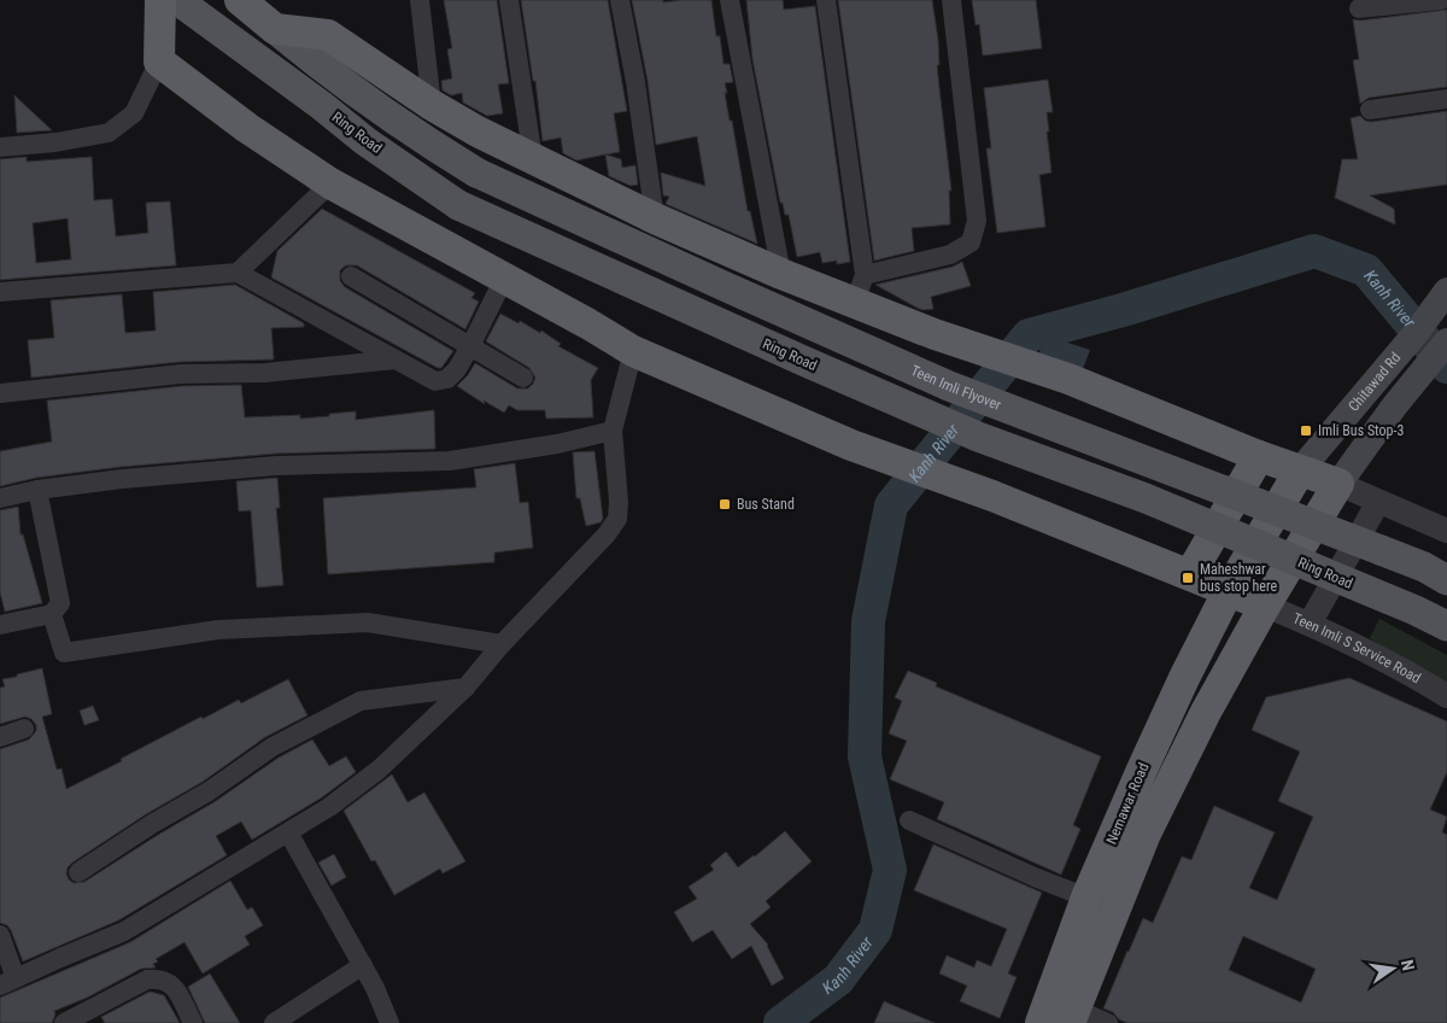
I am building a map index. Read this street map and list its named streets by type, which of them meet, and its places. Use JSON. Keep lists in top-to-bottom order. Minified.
{"streets":{"highway":["Nemawar Road"],"main road":["Ring Road","Chitawad Rd","Teen Imli Flyover"],"street":["Teen Imli S Service Road"]},"crossings":[["Chitawad Rd","Nemawar Road"],["Teen Imli S Service Road","Nemawar Road"]],"water":["Kanh River"],"places":{"transit":["Imli Bus Stop-3","Bus Stand","Maheshwar bus stop here"]},"north":"right"}
